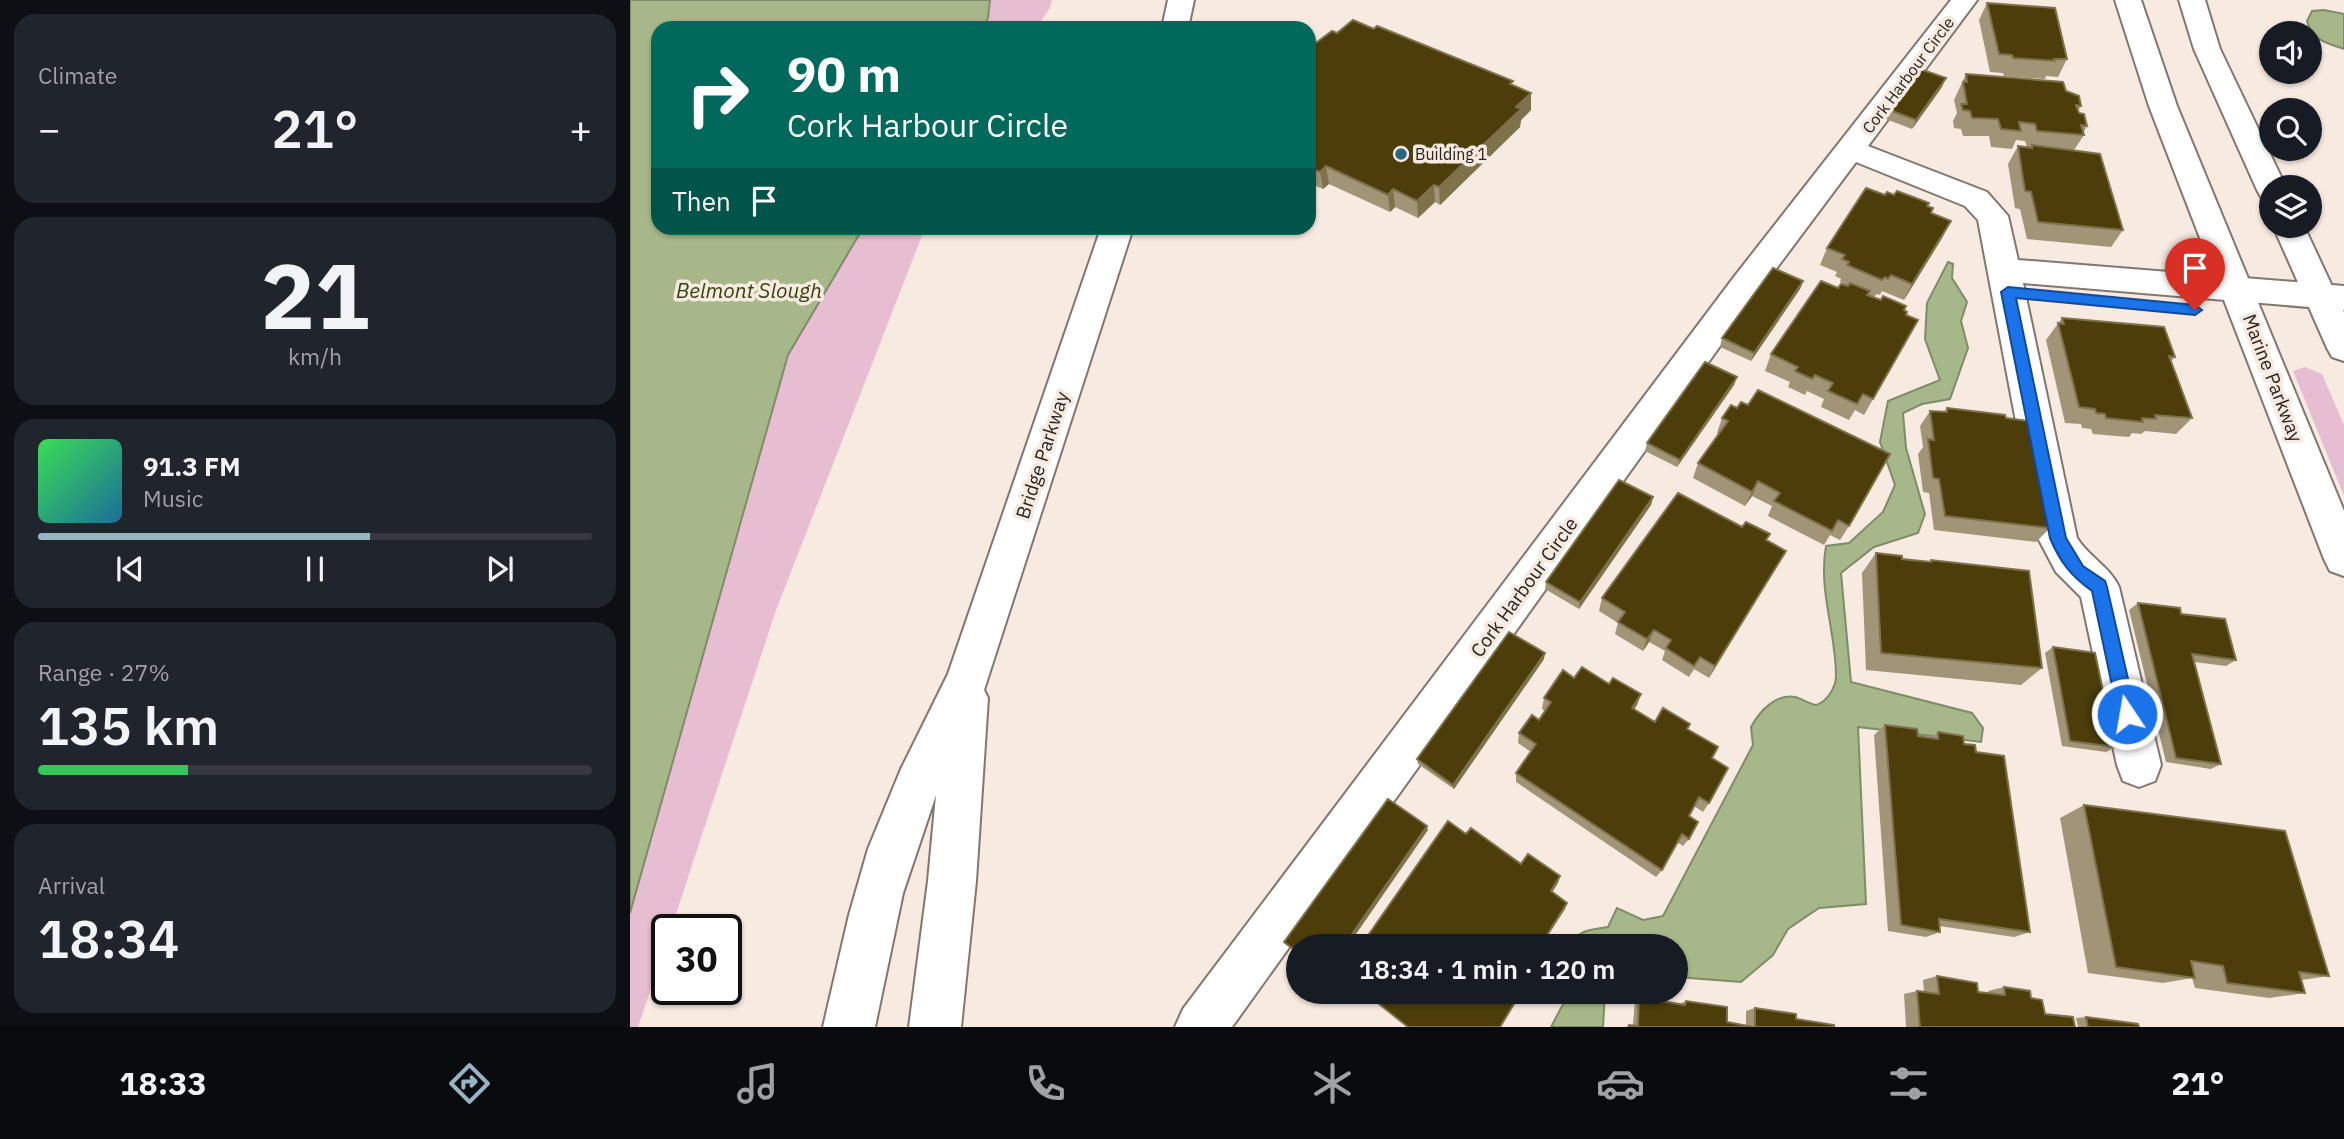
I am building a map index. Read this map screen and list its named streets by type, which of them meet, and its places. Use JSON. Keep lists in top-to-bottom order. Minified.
{"streets":{"street":["Cork Harbour Circle","Marine Parkway","Bridge Parkway"]},"water":["Belmont Slough"],"places":["Building 1"],"page":{"tile":["Climate",["21","km/h"],["Range · 27%","135 km"],["Arrival","18:34"]],"turn":["90 m","Cork Harbour Circle"],"heat":["−","21°","+"],"then":"Then","song":["91.3 FM","Music"],"limit":"30","trip":"18:34 · 1 min · 120 m","tabs":["18:33","21°"]}}
